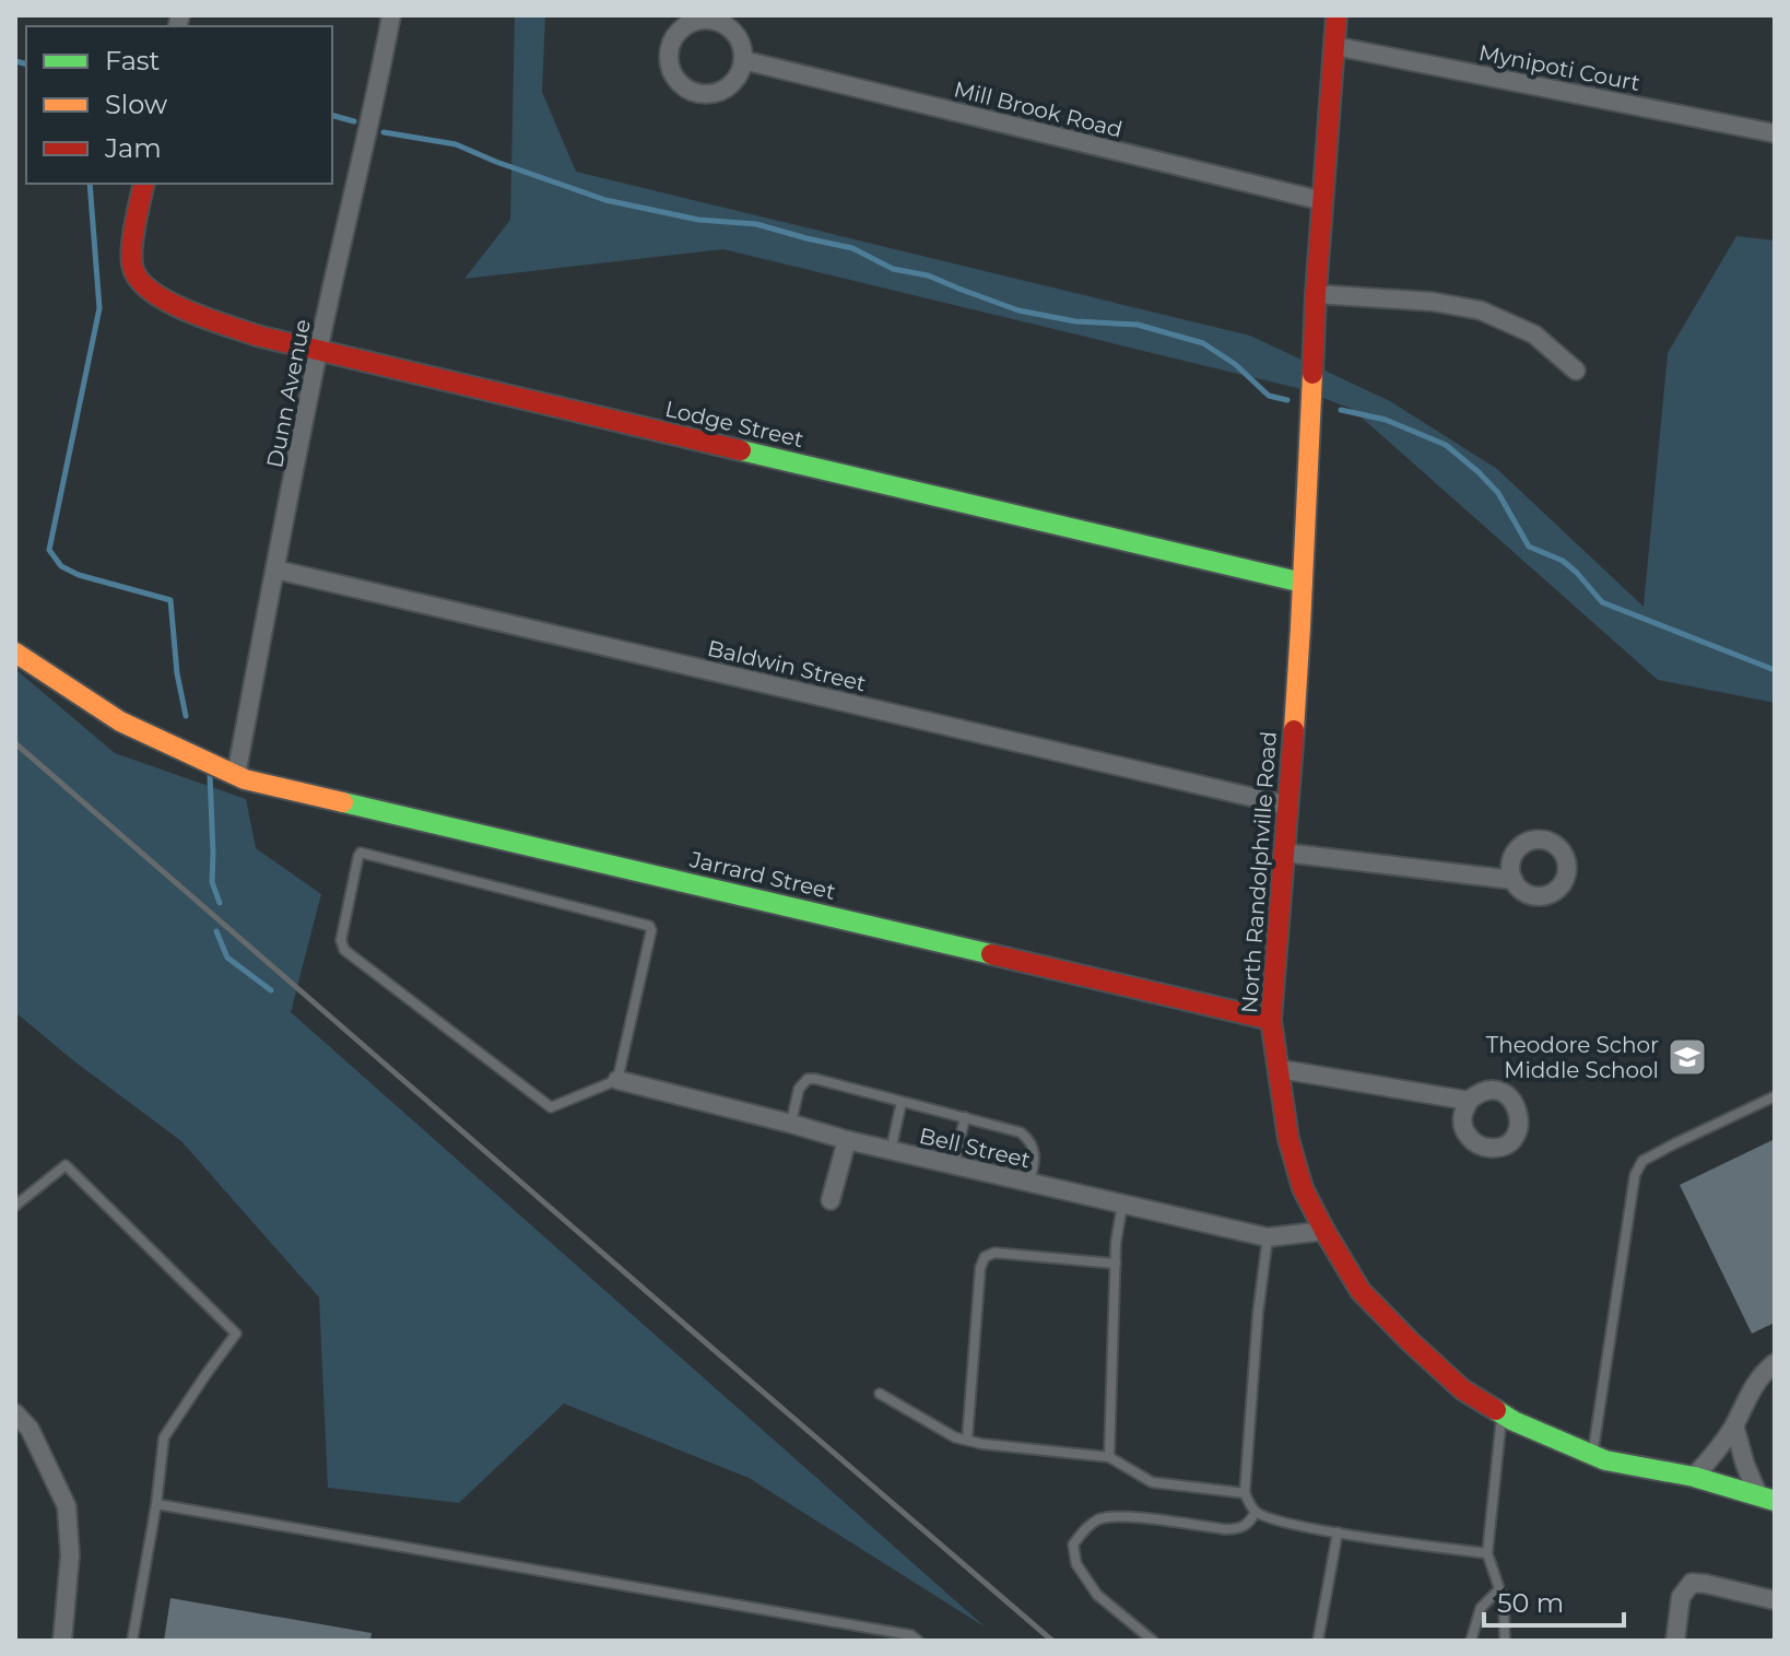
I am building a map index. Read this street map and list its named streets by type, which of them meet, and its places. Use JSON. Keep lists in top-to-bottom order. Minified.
{"streets":{"street":["Mynipoti Court","Mill Brook Road","Dunn Avenue","Lodge Street","Baldwin Street","North Randolphville Road","Jarrard Street","Bell Street"]},"crossings":[["Mynipoti Court","North Randolphville Road"],["Mill Brook Road","North Randolphville Road"],["Dunn Avenue","Lodge Street"],["Dunn Avenue","Baldwin Street"],["Dunn Avenue","Jarrard Street"],["Lodge Street","North Randolphville Road"],["Baldwin Street","North Randolphville Road"],["North Randolphville Road","Jarrard Street"],["North Randolphville Road","Bell Street"]],"places":{"school or university":["Theodore Schor Middle School"]},"legend":["Fast","Slow","Jam"],"scale_bar":"50 m"}
